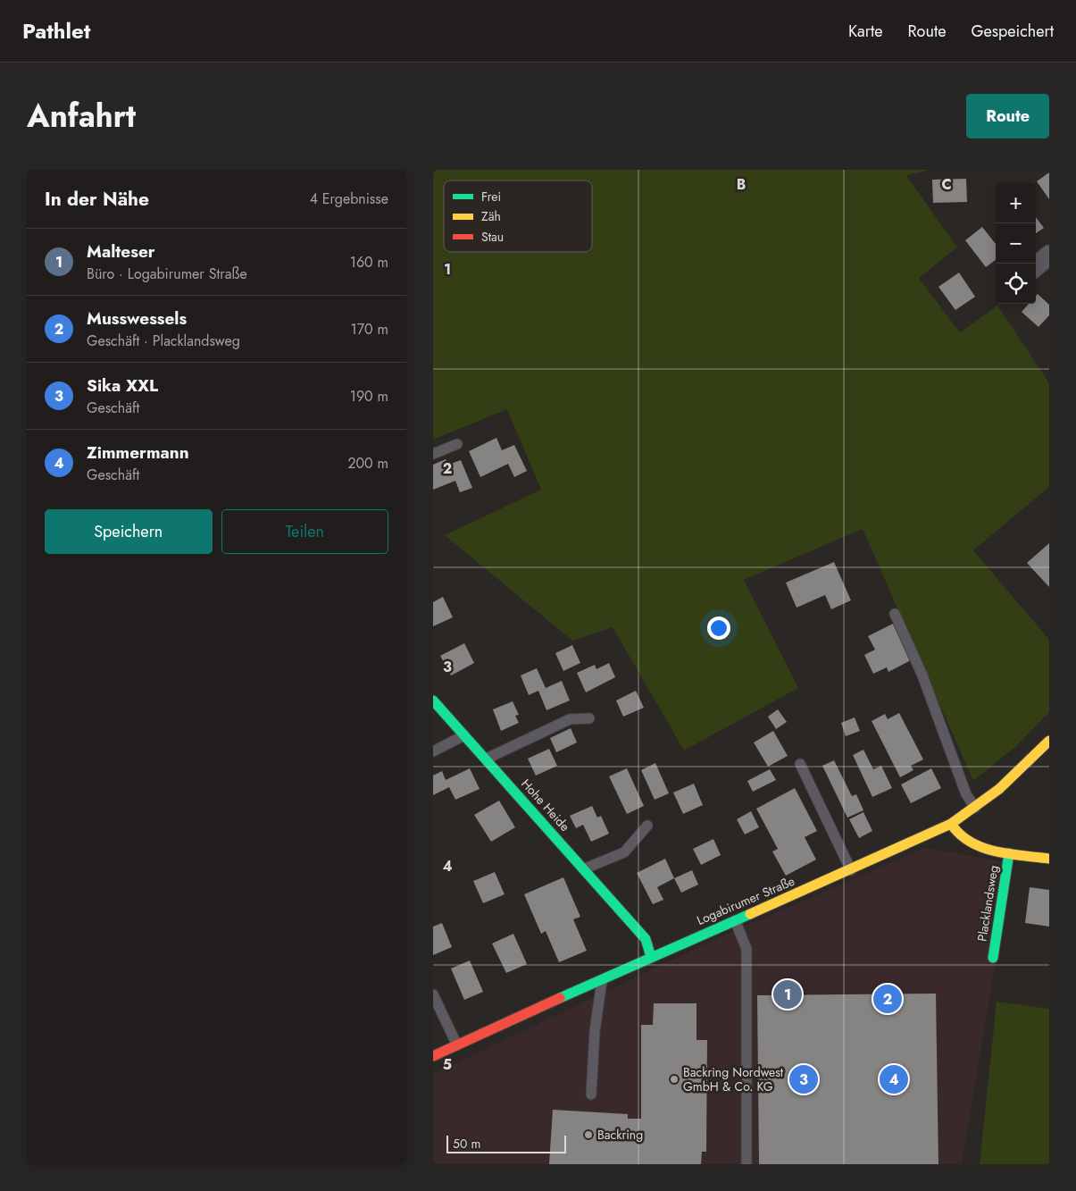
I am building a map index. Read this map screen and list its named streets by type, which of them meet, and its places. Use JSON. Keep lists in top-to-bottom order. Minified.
{"streets":{"street":["Hohe Heide","Logabirumer Straße","Placklandsweg"]},"crossings":[["Hohe Heide","Logabirumer Straße"]],"places":["Backring Nordwest GmbH & Co. KG","Backring"],"legend":["Frei","Zäh","Stau"],"scale_bar":"50 m","page":{"header":"Pathlet","nav":["Karte","Route","Gespeichert"],"title":"Anfahrt","buttons":["Route",["Speichern","Teilen"]],"heading":["In der Nähe","4 Ergebnisse"],"map_buttons":["+","−"],"list":[{"mark":"1","name":"Malteser","note":"Büro · Logabirumer Straße","value":"160 m"},{"mark":"2","name":"Musswessels","note":"Geschäft · Placklandsweg","value":"170 m"},{"mark":"3","name":"Sika XXL","note":"Geschäft","value":"190 m"},{"mark":"4","name":"Zimmermann","note":"Geschäft","value":"200 m"}],"pins":["1","2","3","4"],"scale":"50 m"},"grid":{"columns":["B","C"],"rows":["1","2","3","4","5"]}}
